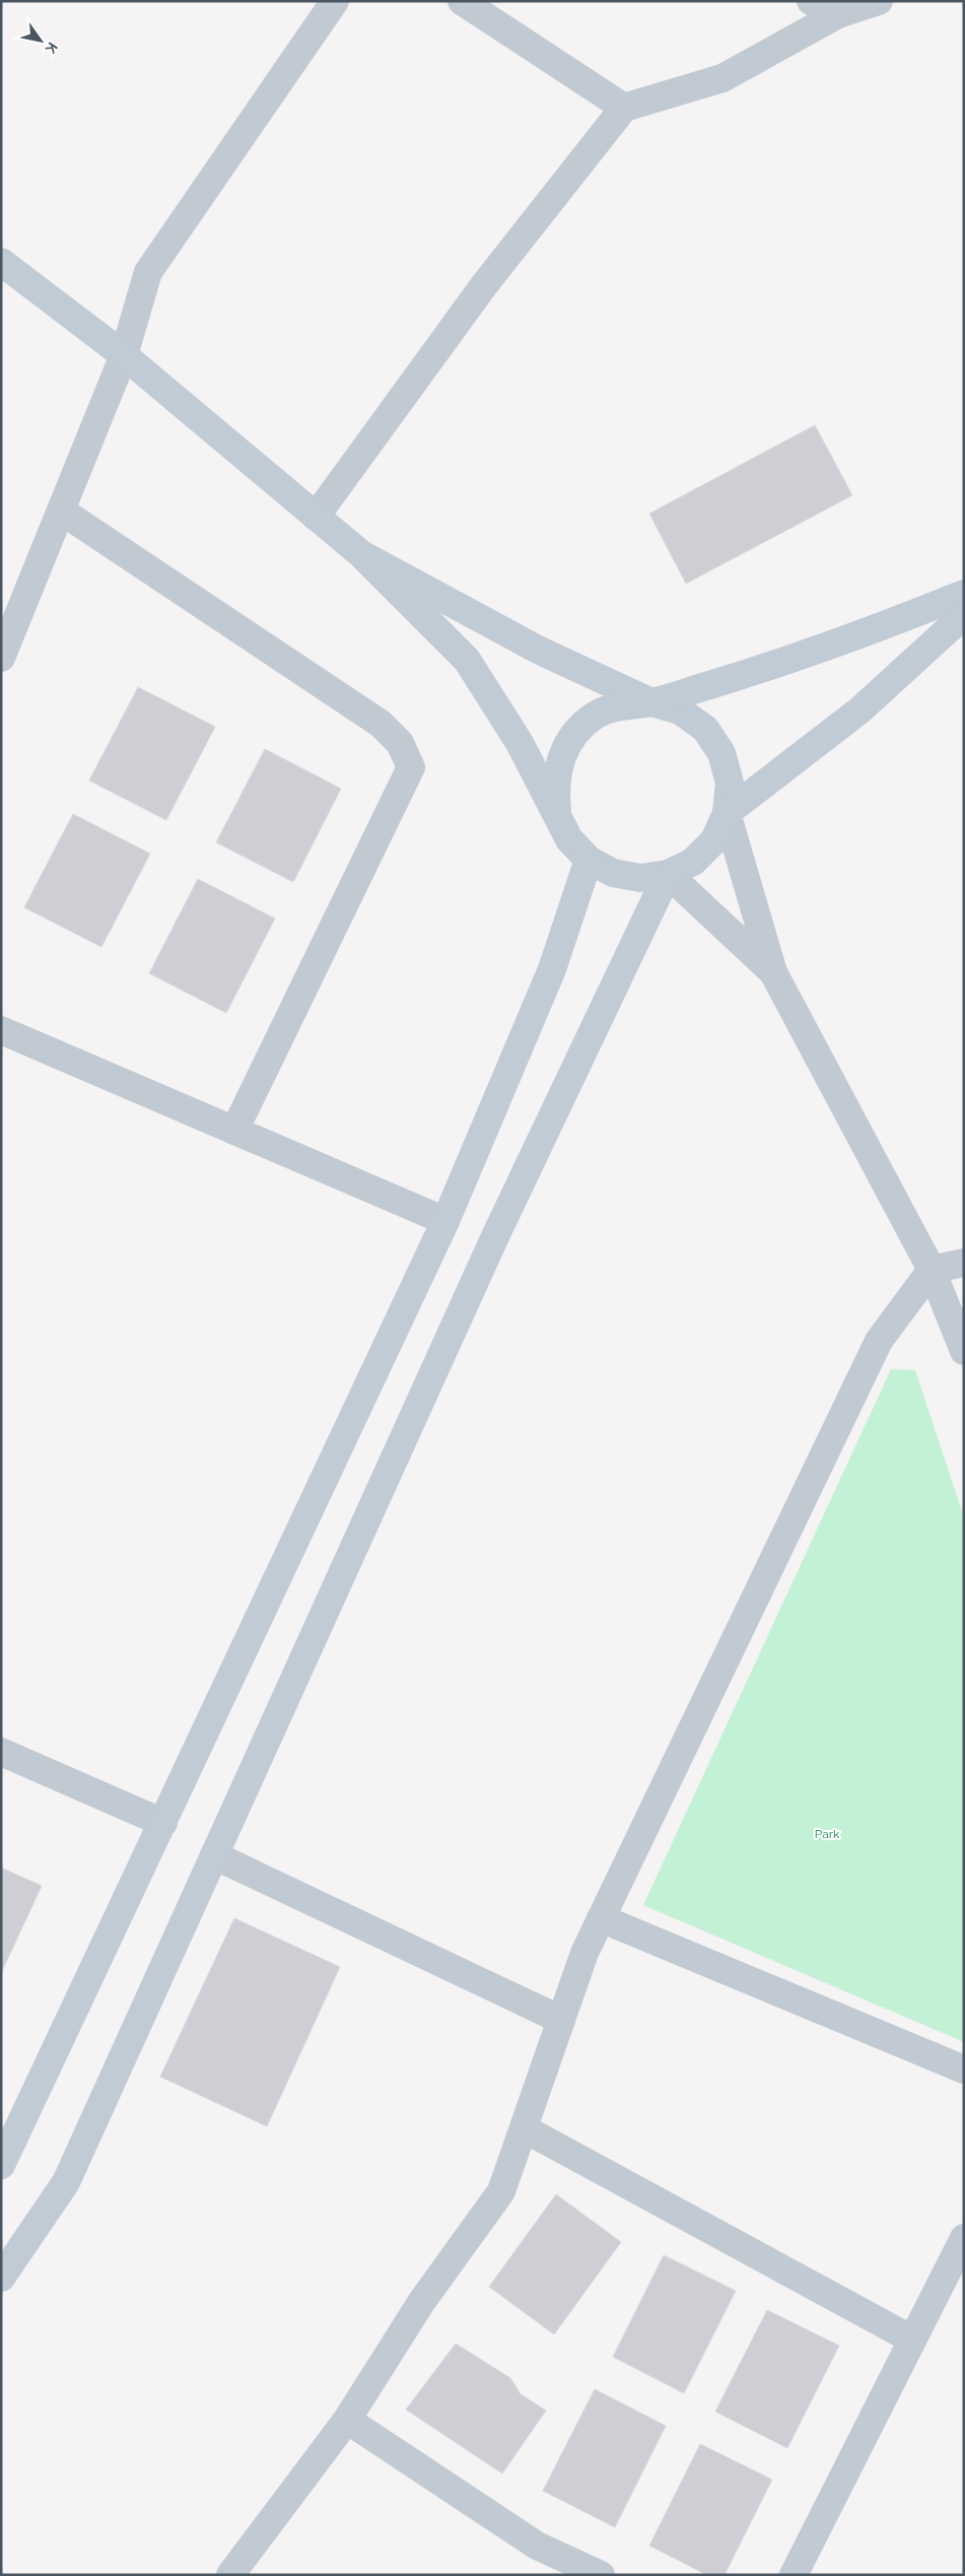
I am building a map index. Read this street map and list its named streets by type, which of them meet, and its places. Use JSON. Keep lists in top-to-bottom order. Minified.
{"parks":["Park"],"north":"bottom right"}
